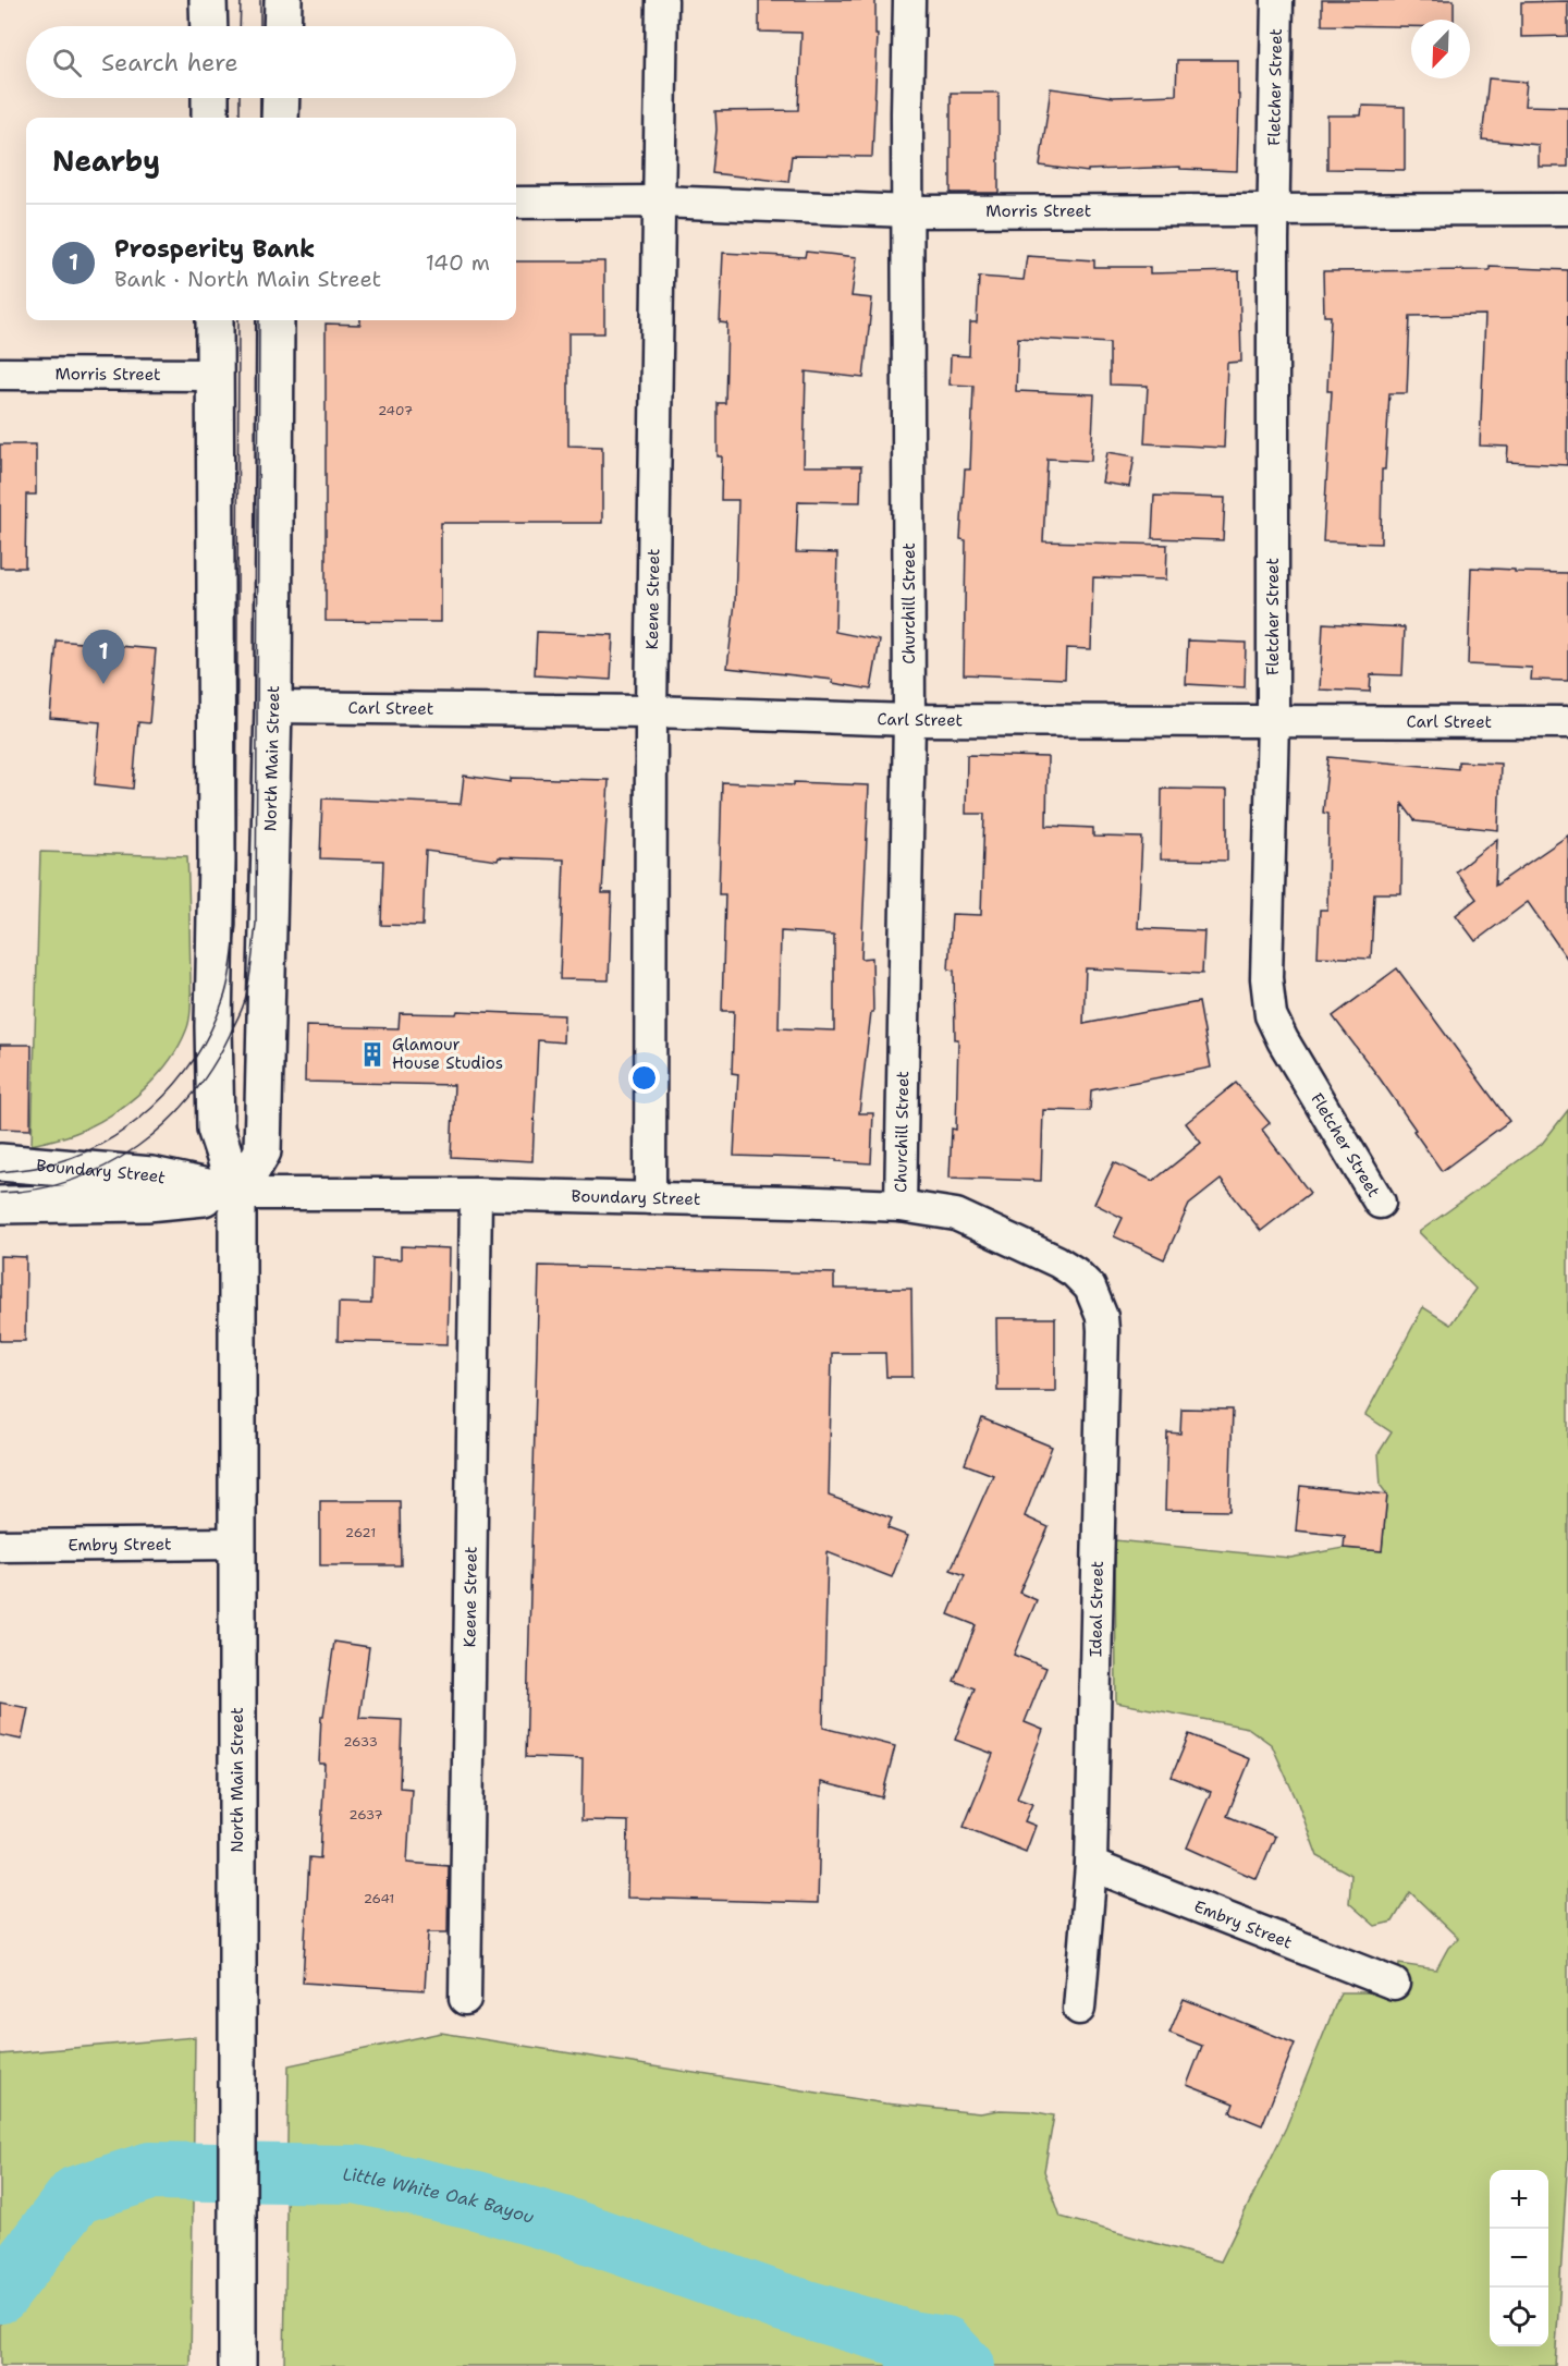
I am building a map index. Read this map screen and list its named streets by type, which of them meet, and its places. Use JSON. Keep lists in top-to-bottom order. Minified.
{"streets":{"main road":["North Main Street","Boundary Street"],"street":["Fletcher Street","Morris Street","Keene Street","Churchill Street","Carl Street","Embry Street","Ideal Street"]},"crossings":[["Fletcher Street","Morris Street"],["Fletcher Street","Carl Street"],["Morris Street","Keene Street"],["Morris Street","Churchill Street"],["Morris Street","North Main Street"],["Keene Street","Carl Street"],["Keene Street","Boundary Street"],["Churchill Street","Carl Street"],["Churchill Street","Boundary Street"],["Carl Street","North Main Street"],["North Main Street","Boundary Street"],["North Main Street","Embry Street"],["Boundary Street","Ideal Street"],["Embry Street","Ideal Street"]],"water":["Little White Oak Bayou"],"places":{"building":["Glamour House Studios"]},"house_numbers":["2407","2621","2633","2637","2641"],"north":"bottom left","page":{"search":"Search here","heading":"Nearby","list":[{"mark":"1","name":"Prosperity Bank","note":"Bank · North Main Street","value":"140 m"}],"pins":"1","map_buttons":["+","−"]}}
